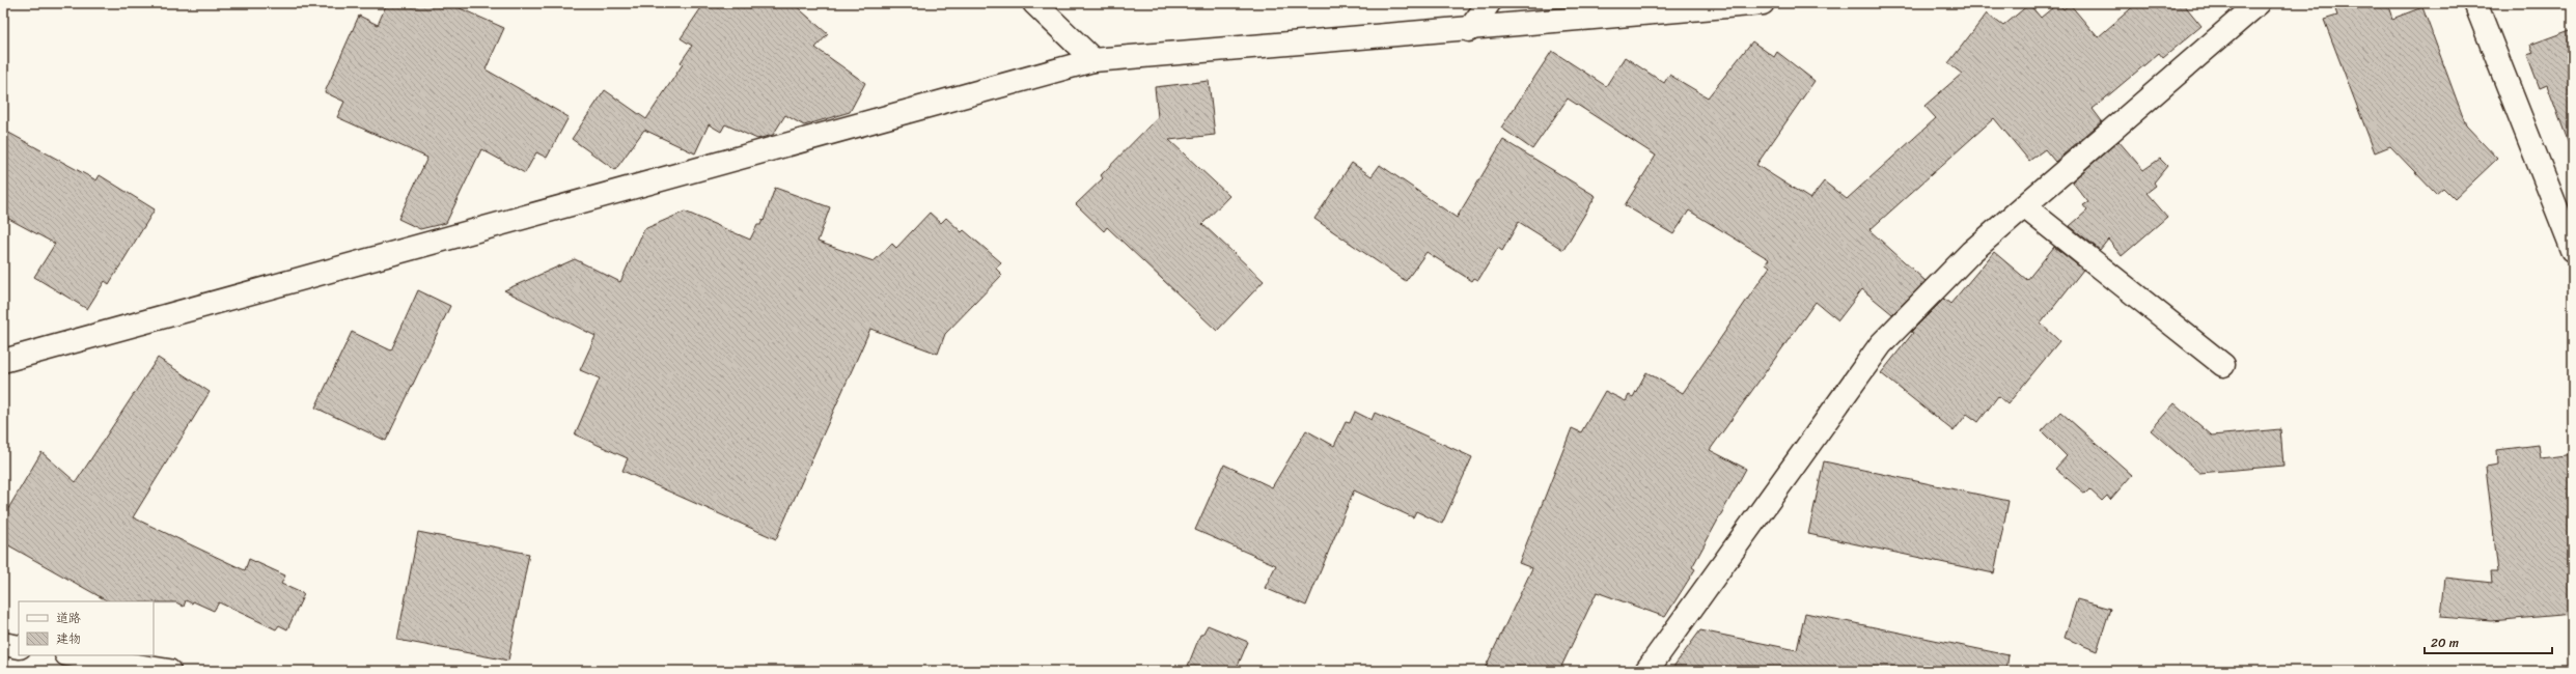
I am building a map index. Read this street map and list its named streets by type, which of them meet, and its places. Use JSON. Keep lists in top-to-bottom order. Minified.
{"legend":["道路","建物"],"scale_bar":"20 m"}
